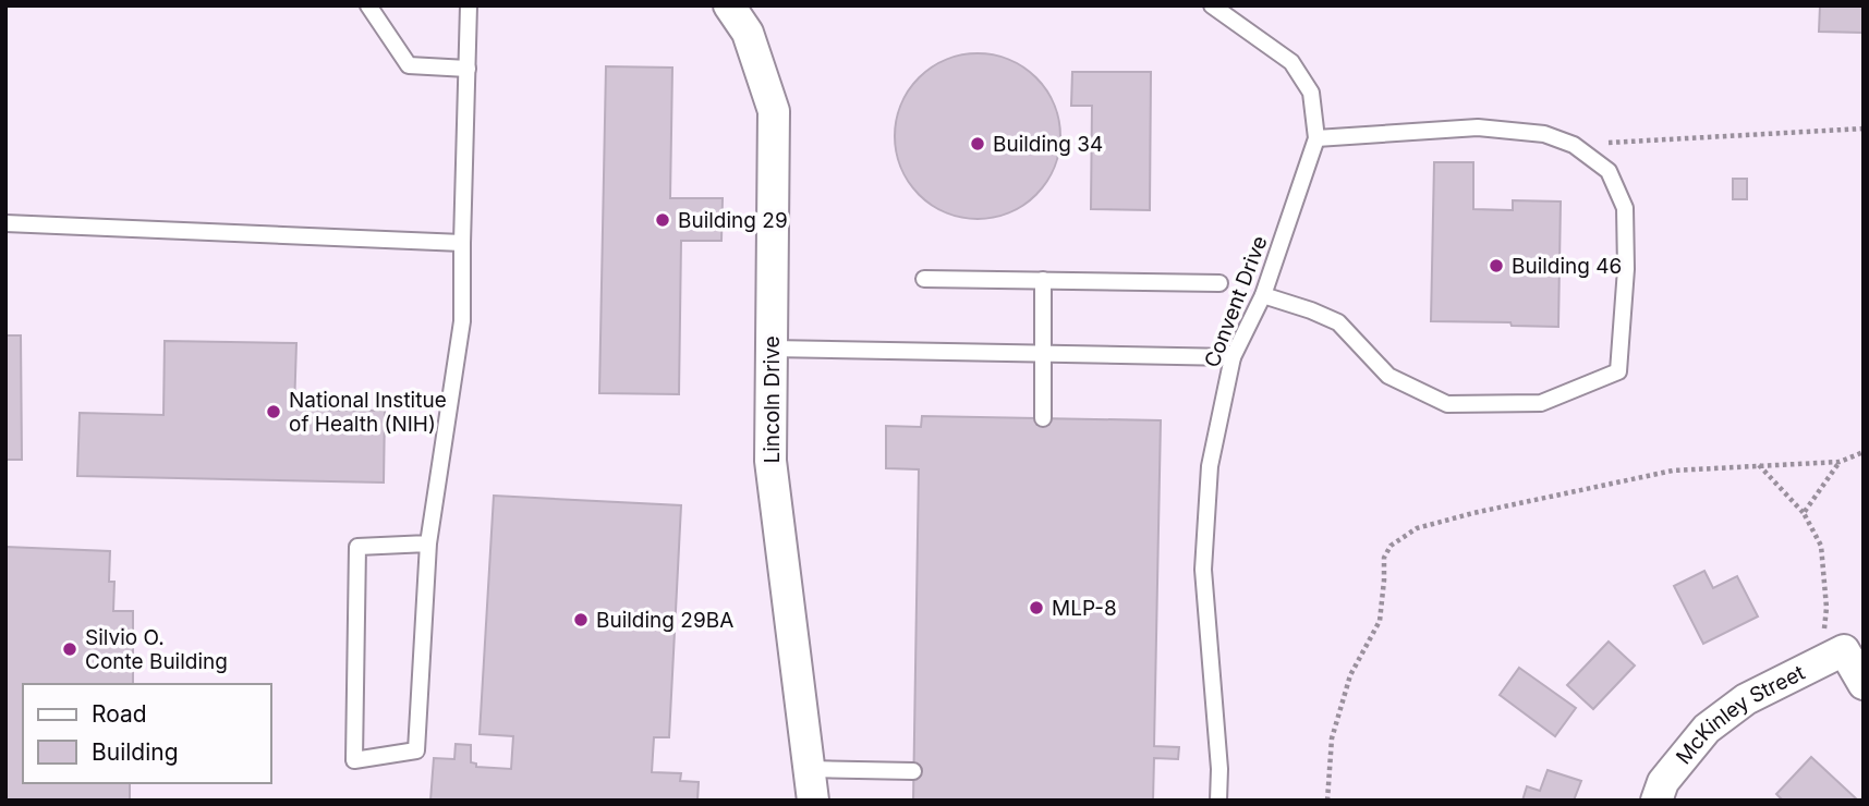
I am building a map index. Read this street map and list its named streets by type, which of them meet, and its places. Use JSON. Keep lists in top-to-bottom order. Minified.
{"streets":{"street":["Lincoln Drive","McKinley Street"],"lane":["Convent Drive"]},"places":["Building 34","Building 29","Building 46","National Institue of Health (NIH)","MLP-8","Building 29BA","Silvio O. Conte Building"],"legend":["Road","Building"]}
